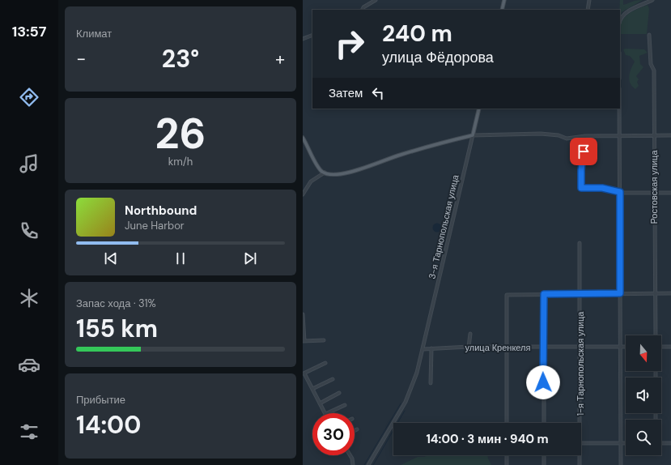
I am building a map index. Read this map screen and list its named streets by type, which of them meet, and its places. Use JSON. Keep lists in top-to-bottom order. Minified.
{"streets":{"main road":["3-я Тарнопольская улица"],"street":["Ростовская улица","улица Кренкеля","1-я Тарнопольская улица"]},"crossings":[["3-я Тарнопольская улица","улица Кренкеля"],["улица Кренкеля","1-я Тарнопольская улица"]],"north":"bottom","page":{"tabs":"13:57","tile":["Климат",["26","km/h"],["Запас хода · 31%","155 km"],["Прибытие","14:00"]],"turn":["240 m","улица Фёдорова"],"heat":["−","23°","+"],"then":"Затем","song":["Northbound","June Harbor"],"limit":"30","trip":"14:00 · 3 мин · 940 m"}}
